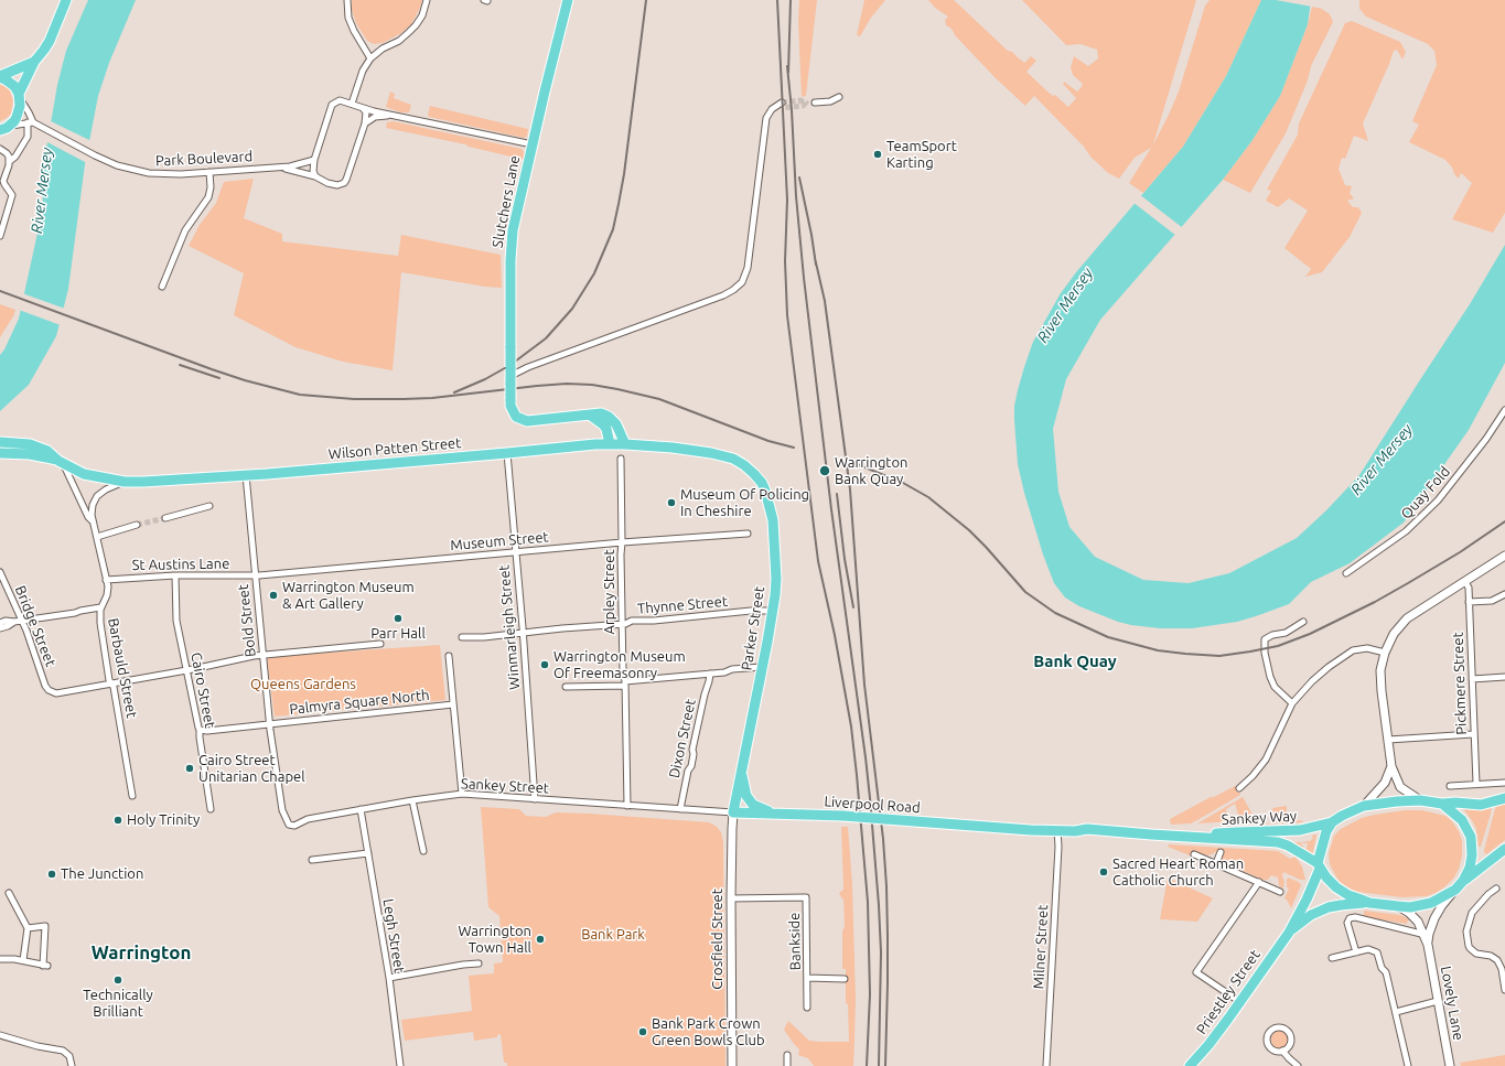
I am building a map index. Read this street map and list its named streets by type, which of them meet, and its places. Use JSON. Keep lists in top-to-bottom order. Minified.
{"streets":{"highway":["Slutchers Lane","Wilson Patten Street","Parker Street","Liverpool Road","Sankey Way","Priestley Street"],"street":["Park Boulevard","Quay Fold","Museum Street","St Austins Lane","Arpley Street","Thynne Street","Bold Street","Bridge Street","Winmarleigh Street","Barbauld Street","Pickmere Street","Cairo Street","Palmyra Square North","Dixon Street","Sankey Street","Legh Street","Crosfield Street","Bankside","Milner Street","Lovely Lane"]},"crossings":[["Slutchers Lane","Wilson Patten Street"],["Wilson Patten Street","Bold Street"],["Wilson Patten Street","Winmarleigh Street"],["Wilson Patten Street","Parker Street"],["Wilson Patten Street","Barbauld Street"],["Museum Street","St Austins Lane"],["Museum Street","Arpley Street"],["Museum Street","Bold Street"],["Museum Street","Winmarleigh Street"],["St Austins Lane","Bold Street"],["St Austins Lane","Barbauld Street"],["St Austins Lane","Cairo Street"],["Arpley Street","Thynne Street"],["Arpley Street","Sankey Street"],["Thynne Street","Winmarleigh Street"],["Thynne Street","Parker Street"],["Bold Street","Palmyra Square North"],["Bold Street","Sankey Street"],["Bridge Street","Barbauld Street"],["Winmarleigh Street","Sankey Street"],["Parker Street","Sankey Street"],["Parker Street","Liverpool Road"],["Parker Street","Crosfield Street"],["Cairo Street","Palmyra Square North"],["Dixon Street","Sankey Street"],["Sankey Street","Liverpool Road"],["Sankey Street","Legh Street"],["Sankey Street","Crosfield Street"],["Liverpool Road","Sankey Way"],["Liverpool Road","Crosfield Street"],["Liverpool Road","Milner Street"],["Sankey Way","Priestley Street"],["Sankey Way","Lovely Lane"],["Crosfield Street","Bankside"],["Priestley Street","Lovely Lane"]],"districts":["Bank Quay","Warrington"],"water":["River Mersey"],"parks":["Queens Gardens","Bank Park"],"places":["TeamSport Karting","Warrington Bank Quay","Museum Of Policing In Cheshire","Warrington Museum & Art Gallery","Parr Hall","Warrington Museum Of Freemasonry","Cairo Street Unitarian Chapel","Holy Trinity","Sacred Heart Roman Catholic Church","The Junction","Warrington Town Hall","Technically Brilliant","Bank Park Crown Green Bowls Club"]}
